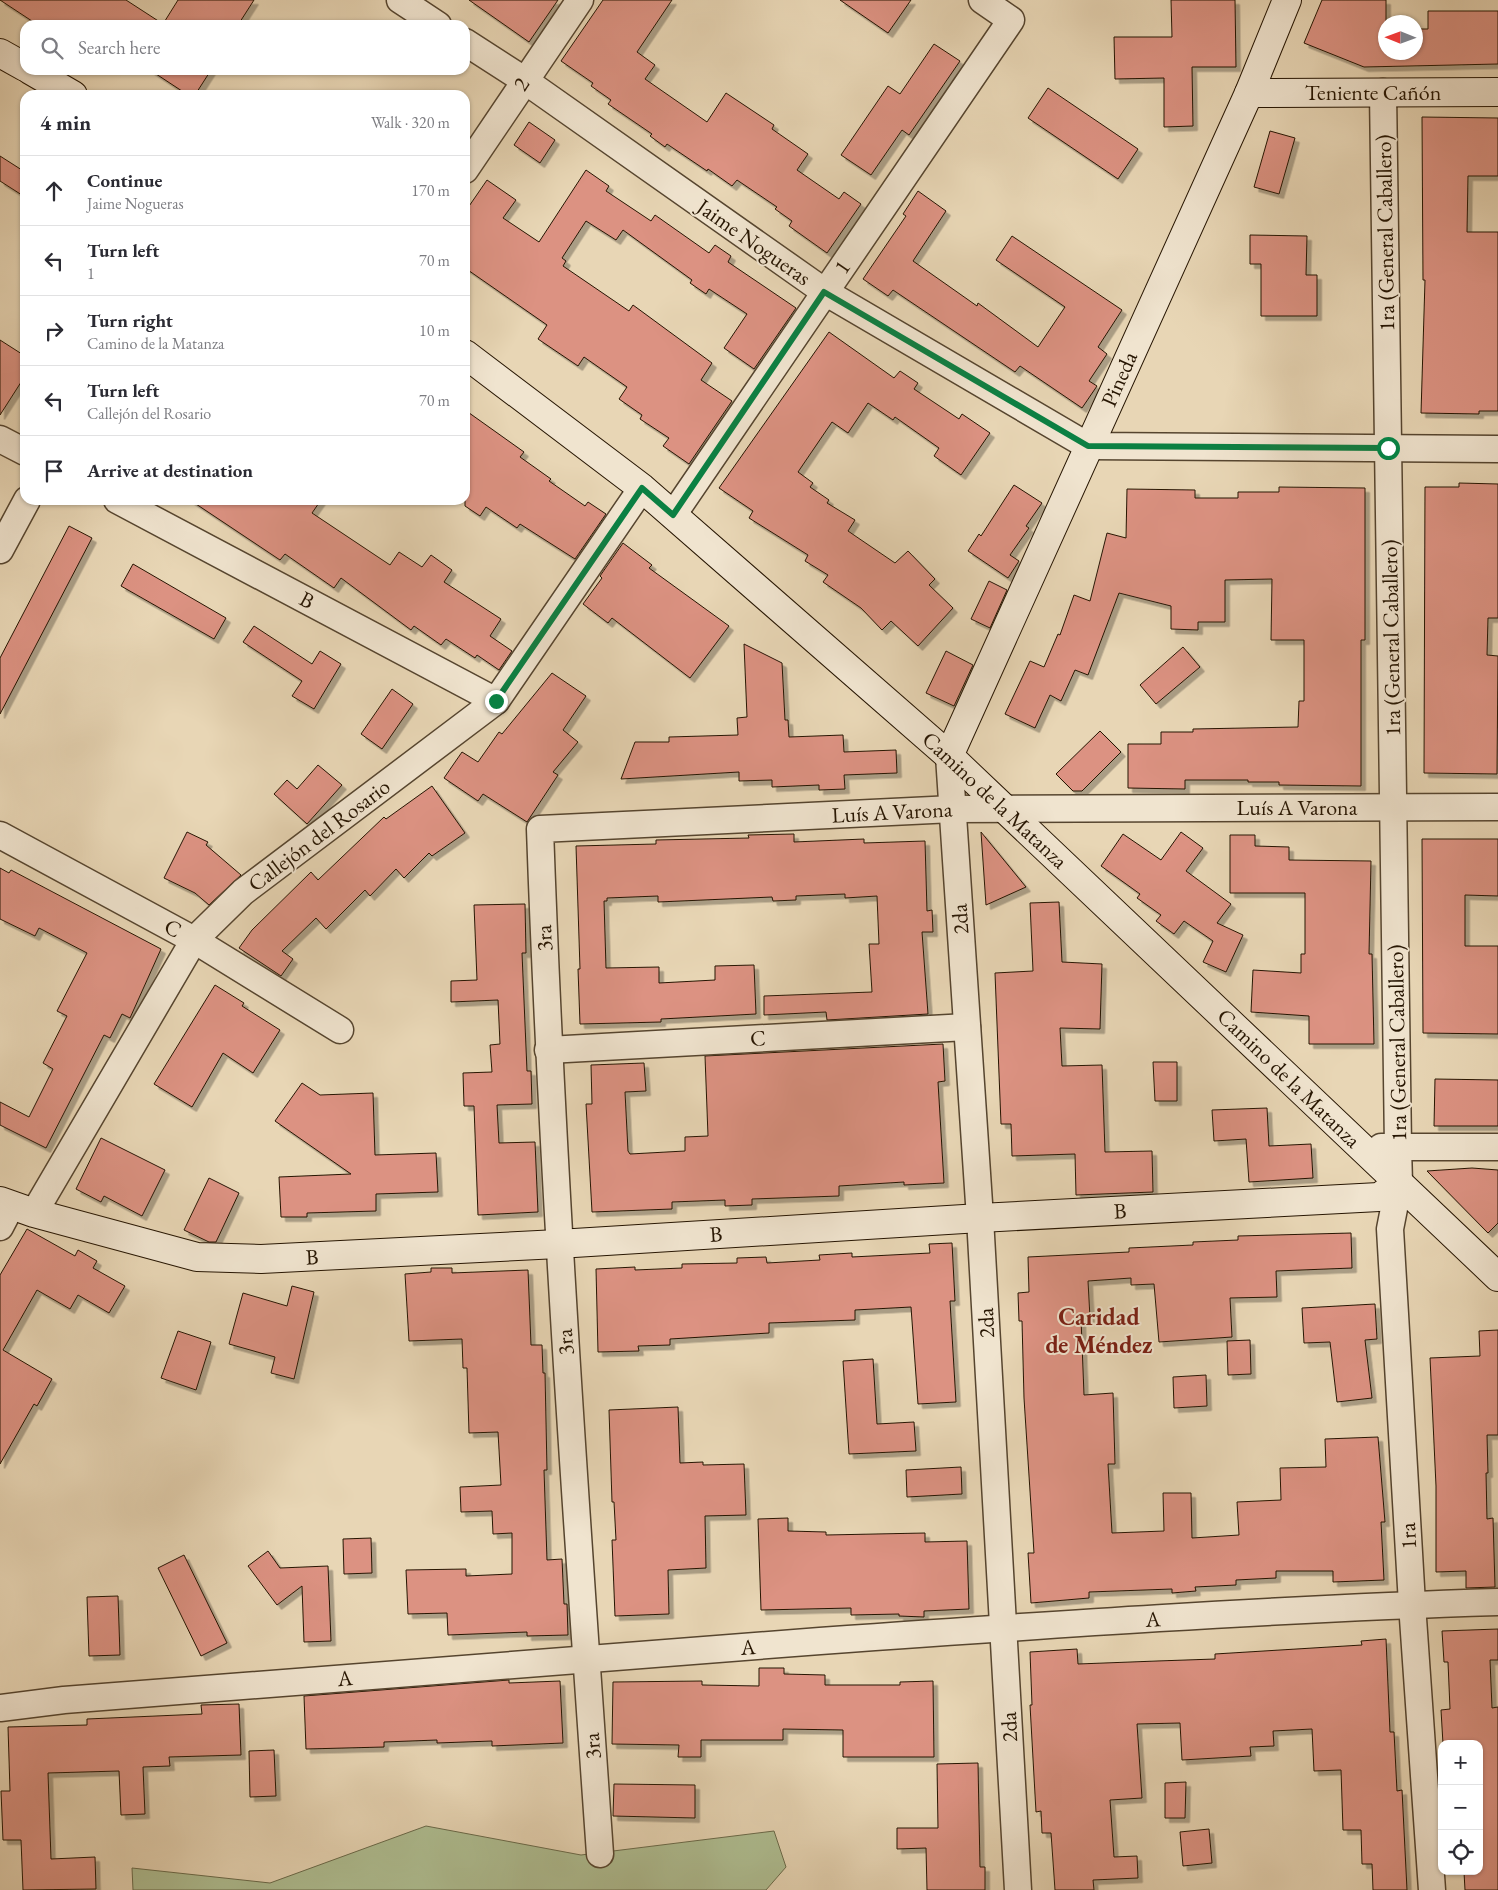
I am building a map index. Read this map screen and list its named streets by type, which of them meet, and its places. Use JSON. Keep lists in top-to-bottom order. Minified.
{"streets":{"street":["2","Teniente Cañón","1ra (General Caballero)","Jaime Nogueras","1","Pineda","B","Camino de la Matanza","Luís A Varona","Callejón del Rosario","2da","C","3ra","1ra","A"]},"crossings":[["2","Jaime Nogueras"],["Teniente Cañón","1ra (General Caballero)"],["Teniente Cañón","Pineda"],["1ra (General Caballero)","Jaime Nogueras"],["1ra (General Caballero)","B"],["1ra (General Caballero)","Camino de la Matanza"],["1ra (General Caballero)","Luís A Varona"],["1ra (General Caballero)","1ra"],["Jaime Nogueras","1"],["Jaime Nogueras","Pineda"],["1","Camino de la Matanza"],["Pineda","Camino de la Matanza"],["Pineda","2da"],["B","Camino de la Matanza"],["B","Callejón del Rosario"],["B","2da"],["B","3ra"],["B","1ra"],["Camino de la Matanza","Luís A Varona"],["Camino de la Matanza","Callejón del Rosario"],["Camino de la Matanza","2da"],["Camino de la Matanza","1ra"],["Luís A Varona","2da"],["Luís A Varona","3ra"],["Callejón del Rosario","C"],["2da","C"],["2da","A"],["C","3ra"],["3ra","A"],["1ra","A"]],"districts":["Caridad de Méndez"],"north":"left","page":{"search":"Search here","heading":["4 min","Walk · 320 m"],"list":[["Continue","Jaime Nogueras","170 m"],["Turn left","1","70 m"],["Turn right","Camino de la Matanza","10 m"],["Turn left","Callejón del Rosario","70 m"],"Arrive at destination"],"map_buttons":["+","−"]}}
